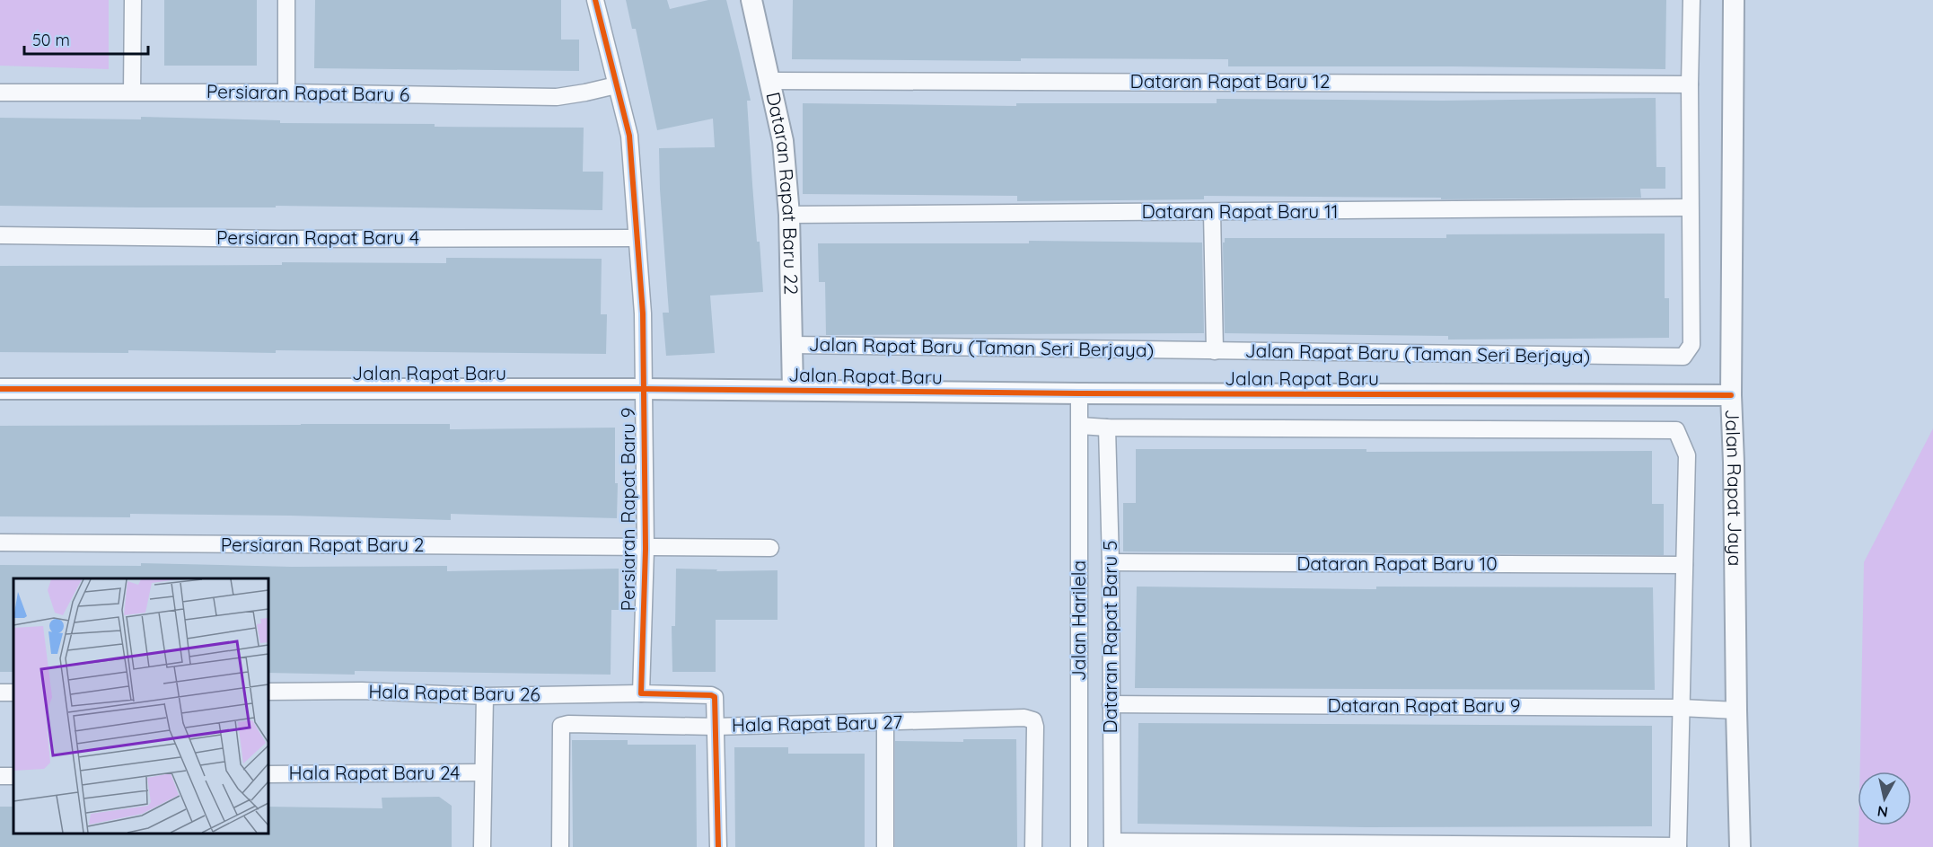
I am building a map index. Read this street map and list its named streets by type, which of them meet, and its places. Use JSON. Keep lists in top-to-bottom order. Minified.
{"streets":{"street":["Dataran Rapat Baru 12","Persiaran Rapat Baru 6","Dataran Rapat Baru 22","Dataran Rapat Baru 11","Persiaran Rapat Baru 4","Jalan Rapat Baru (Taman Seri Berjaya)","Jalan Rapat Baru","Jalan Rapat Jaya","Persiaran Rapat Baru 9","Persiaran Rapat Baru 2","Dataran Rapat Baru 10","Jalan Harilela","Dataran Rapat Baru 5","Hala Rapat Baru 26","Dataran Rapat Baru 9","Hala Rapat Baru 27","Hala Rapat Baru 24"]},"crossings":[["Dataran Rapat Baru 12","Dataran Rapat Baru 22"],["Dataran Rapat Baru 12","Jalan Rapat Baru (Taman Seri Berjaya)"],["Persiaran Rapat Baru 6","Persiaran Rapat Baru 9"],["Dataran Rapat Baru 22","Dataran Rapat Baru 11"],["Dataran Rapat Baru 22","Jalan Rapat Baru (Taman Seri Berjaya)"],["Dataran Rapat Baru 22","Jalan Rapat Baru"],["Dataran Rapat Baru 11","Jalan Rapat Baru (Taman Seri Berjaya)"],["Persiaran Rapat Baru 4","Persiaran Rapat Baru 9"],["Jalan Rapat Baru","Jalan Rapat Jaya"],["Jalan Rapat Baru","Persiaran Rapat Baru 9"],["Jalan Rapat Baru","Jalan Harilela"],["Jalan Rapat Jaya","Dataran Rapat Baru 9"],["Persiaran Rapat Baru 9","Persiaran Rapat Baru 2"],["Persiaran Rapat Baru 9","Hala Rapat Baru 26"],["Dataran Rapat Baru 10","Dataran Rapat Baru 5"],["Dataran Rapat Baru 5","Dataran Rapat Baru 9"]],"scale_bar":"50 m","north":"bottom"}
